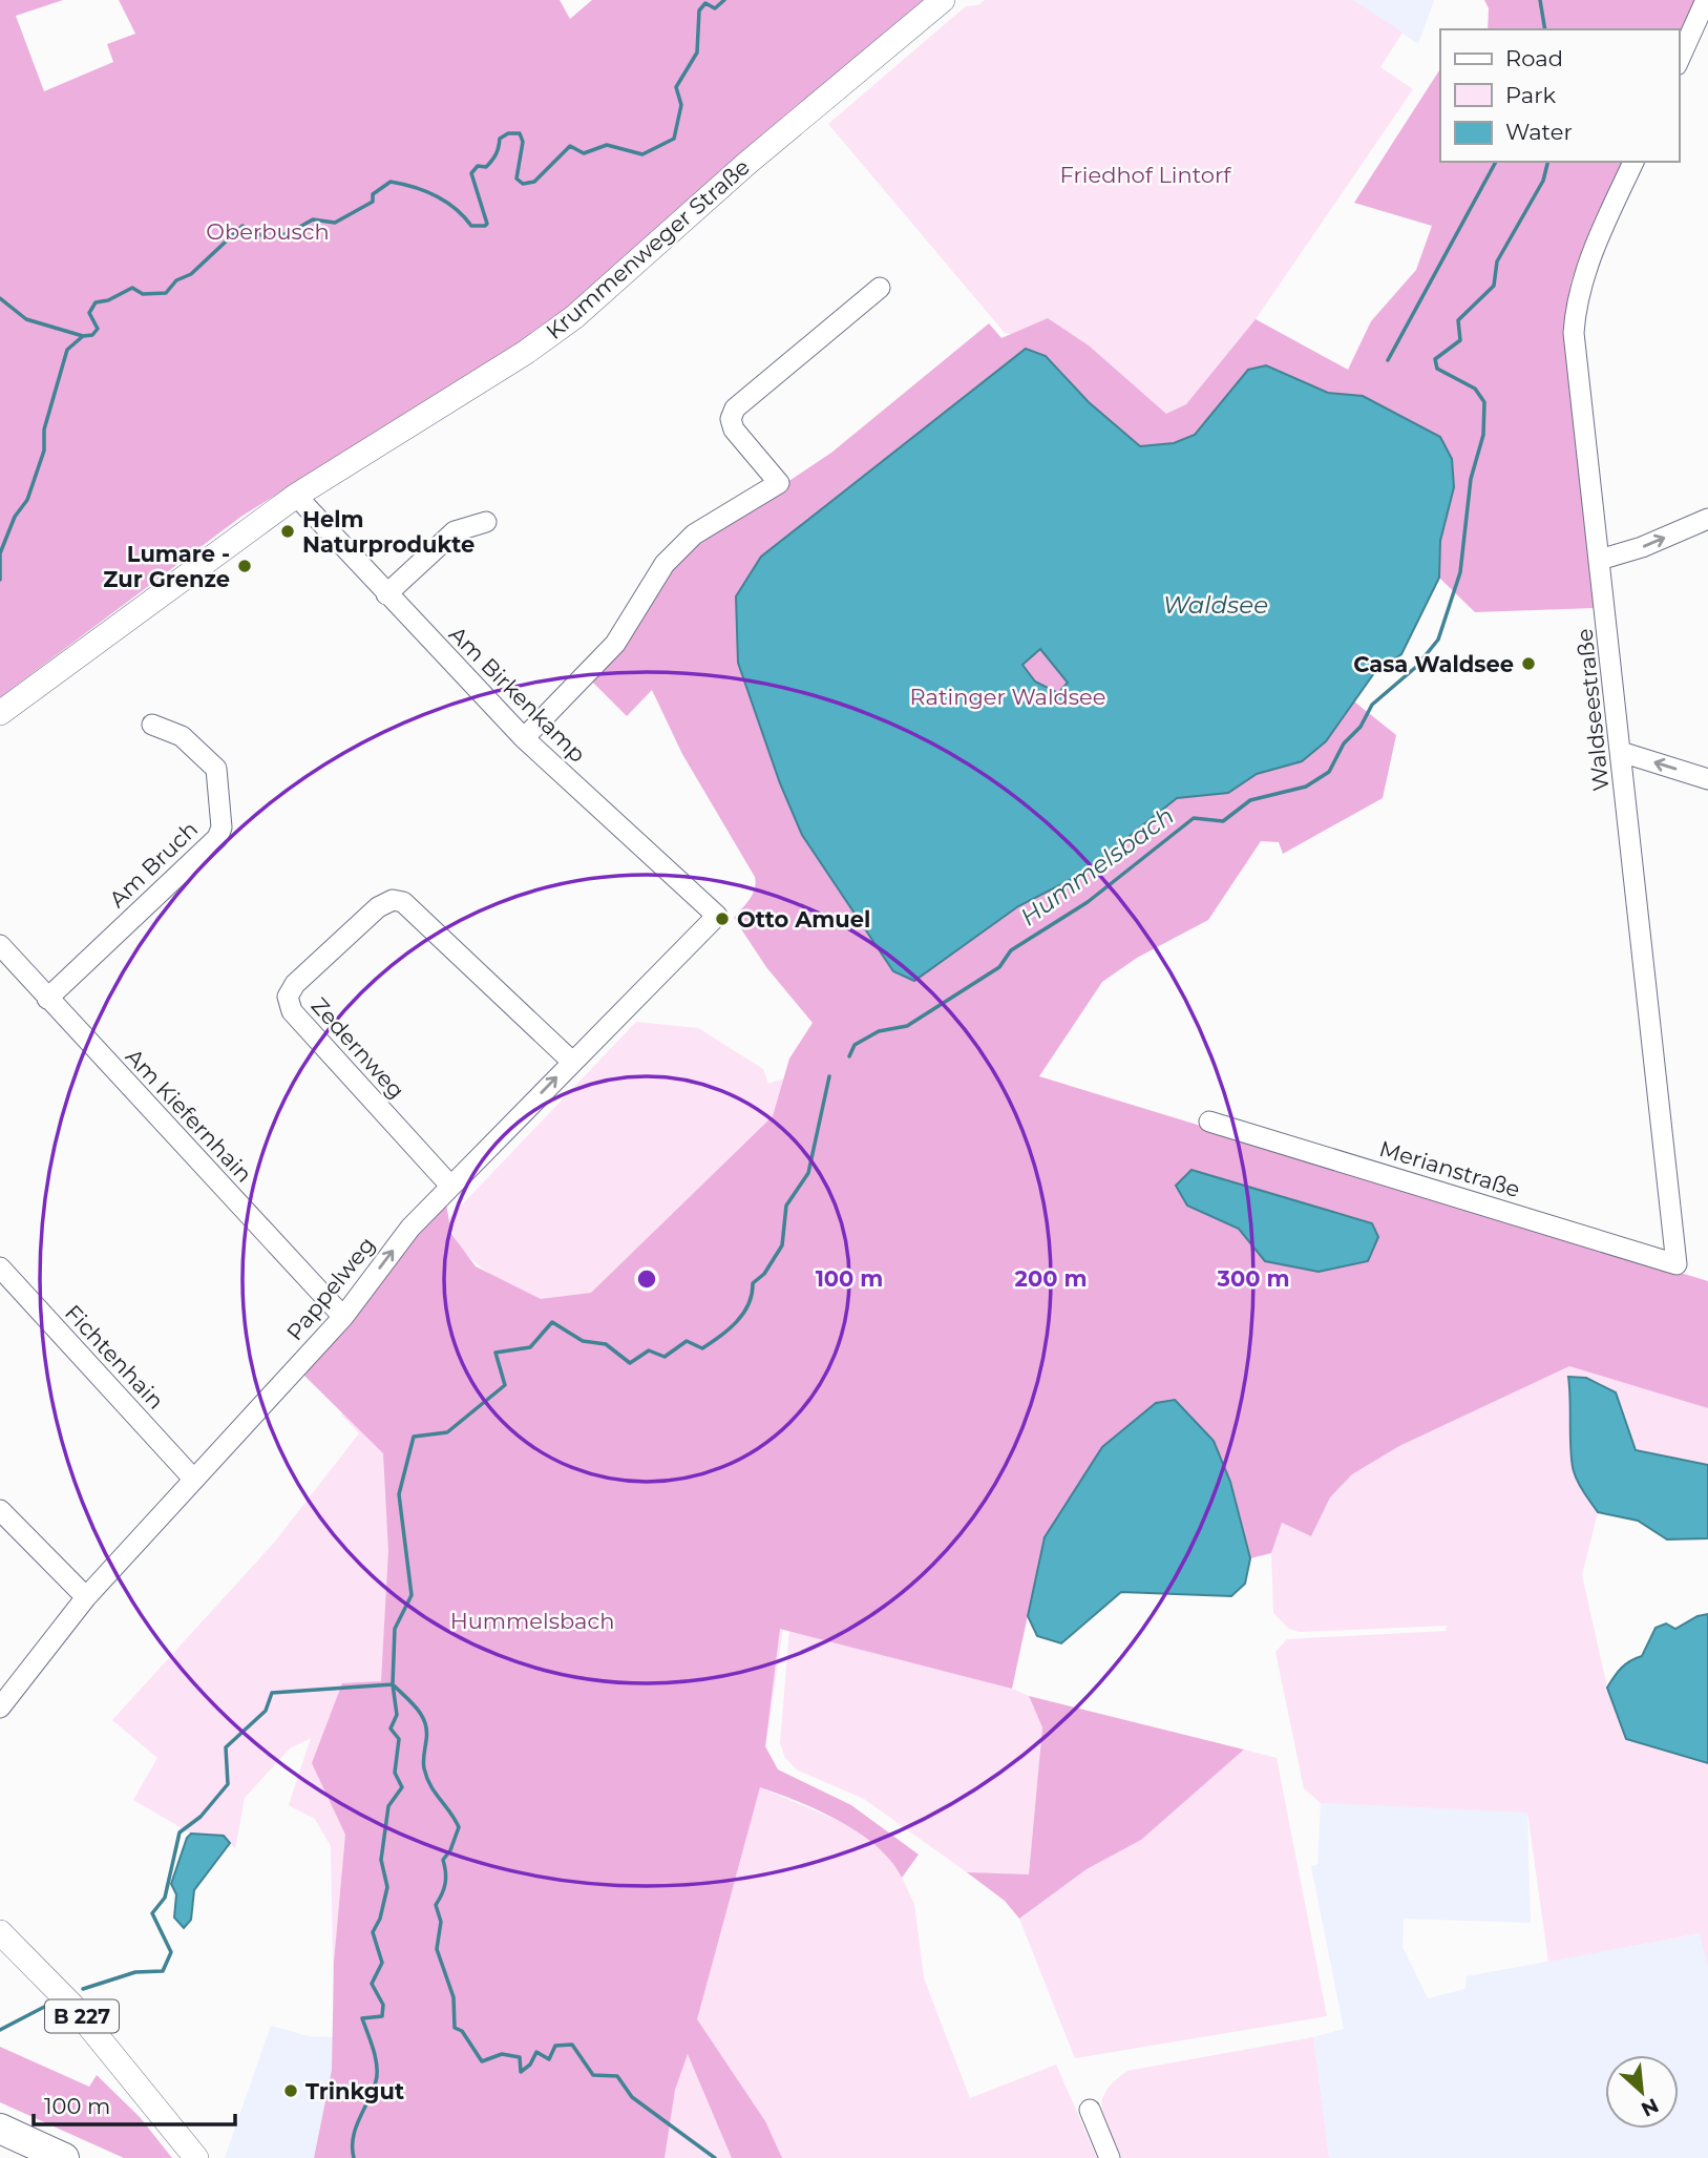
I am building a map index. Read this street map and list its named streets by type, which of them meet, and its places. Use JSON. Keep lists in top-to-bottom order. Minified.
{"streets":{"main road":["Krummenweger Straße","B 227"],"street":["Am Birkenkamp","Waldseestraße","Am Bruch","Zedernweg","Am Kiefernhain","Merianstraße","Pappelweg","Fichtenhain"]},"crossings":[["Krummenweger Straße","Am Birkenkamp"],["Am Birkenkamp","Pappelweg"],["Waldseestraße","Merianstraße"],["Am Bruch","Am Kiefernhain"],["Zedernweg","Pappelweg"],["Am Kiefernhain","Pappelweg"],["Pappelweg","Fichtenhain"]],"water":["Waldsee","Hummelsbach"],"parks":["Friedhof Lintorf","Oberbusch","Ratinger Waldsee","Hummelsbach"],"places":["Helm Naturprodukte","Lumare - Zur Grenze","Casa Waldsee","Otto Amuel","Trinkgut"],"legend":["Road","Park","Water"],"scale_bar":"100 m","north":"bottom right","rings":["100 m","200 m","300 m"]}
